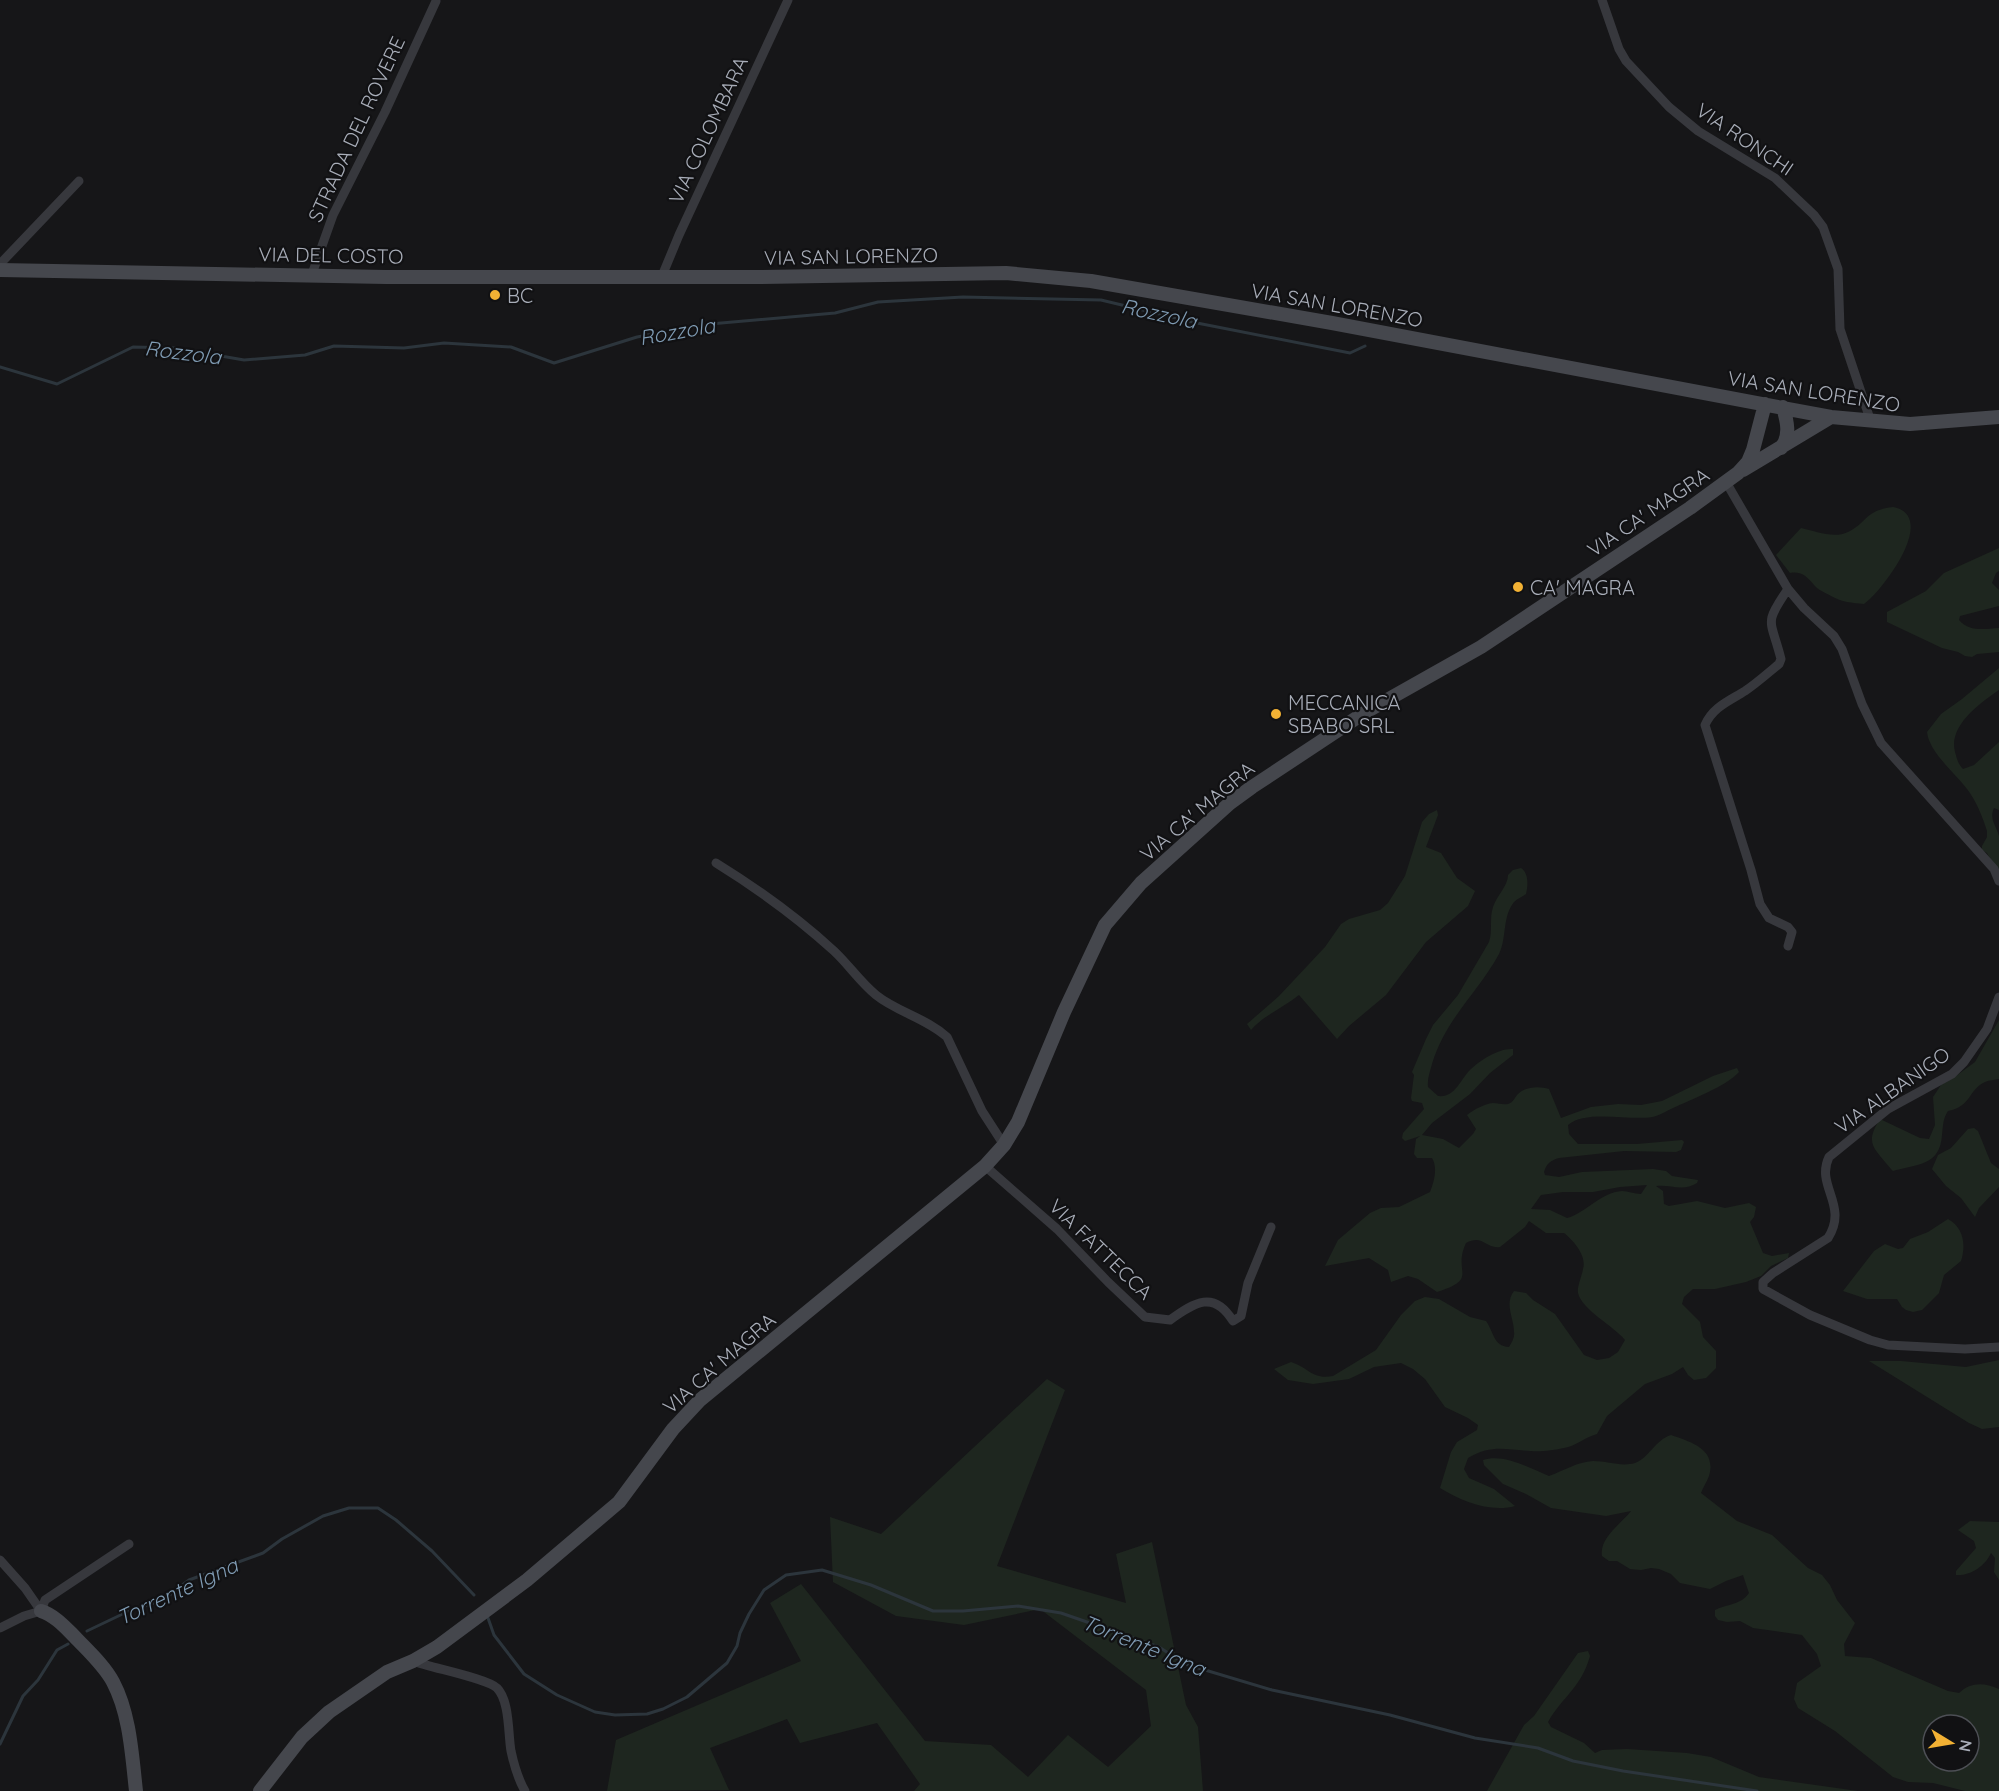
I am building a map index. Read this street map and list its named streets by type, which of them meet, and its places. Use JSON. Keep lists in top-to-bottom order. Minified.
{"streets":{"street":["STRADA DEL ROVERE","VIA COLOMBARA","VIA RONCHI","VIA DEL COSTO","VIA SAN LORENZO","VIA CA' MAGRA","VIA ALBANIGO","VIA FATTECCA"]},"crossings":[["STRADA DEL ROVERE","VIA DEL COSTO"],["VIA COLOMBARA","VIA DEL COSTO"],["VIA COLOMBARA","VIA SAN LORENZO"],["VIA RONCHI","VIA SAN LORENZO"],["VIA DEL COSTO","VIA SAN LORENZO"],["VIA SAN LORENZO","VIA CA' MAGRA"],["VIA CA' MAGRA","VIA FATTECCA"]],"water":["Rozzola","Torrente Igna"],"places":["BC","CA' MAGRA","MECCANICA SBABO SRL"],"north":"right"}
